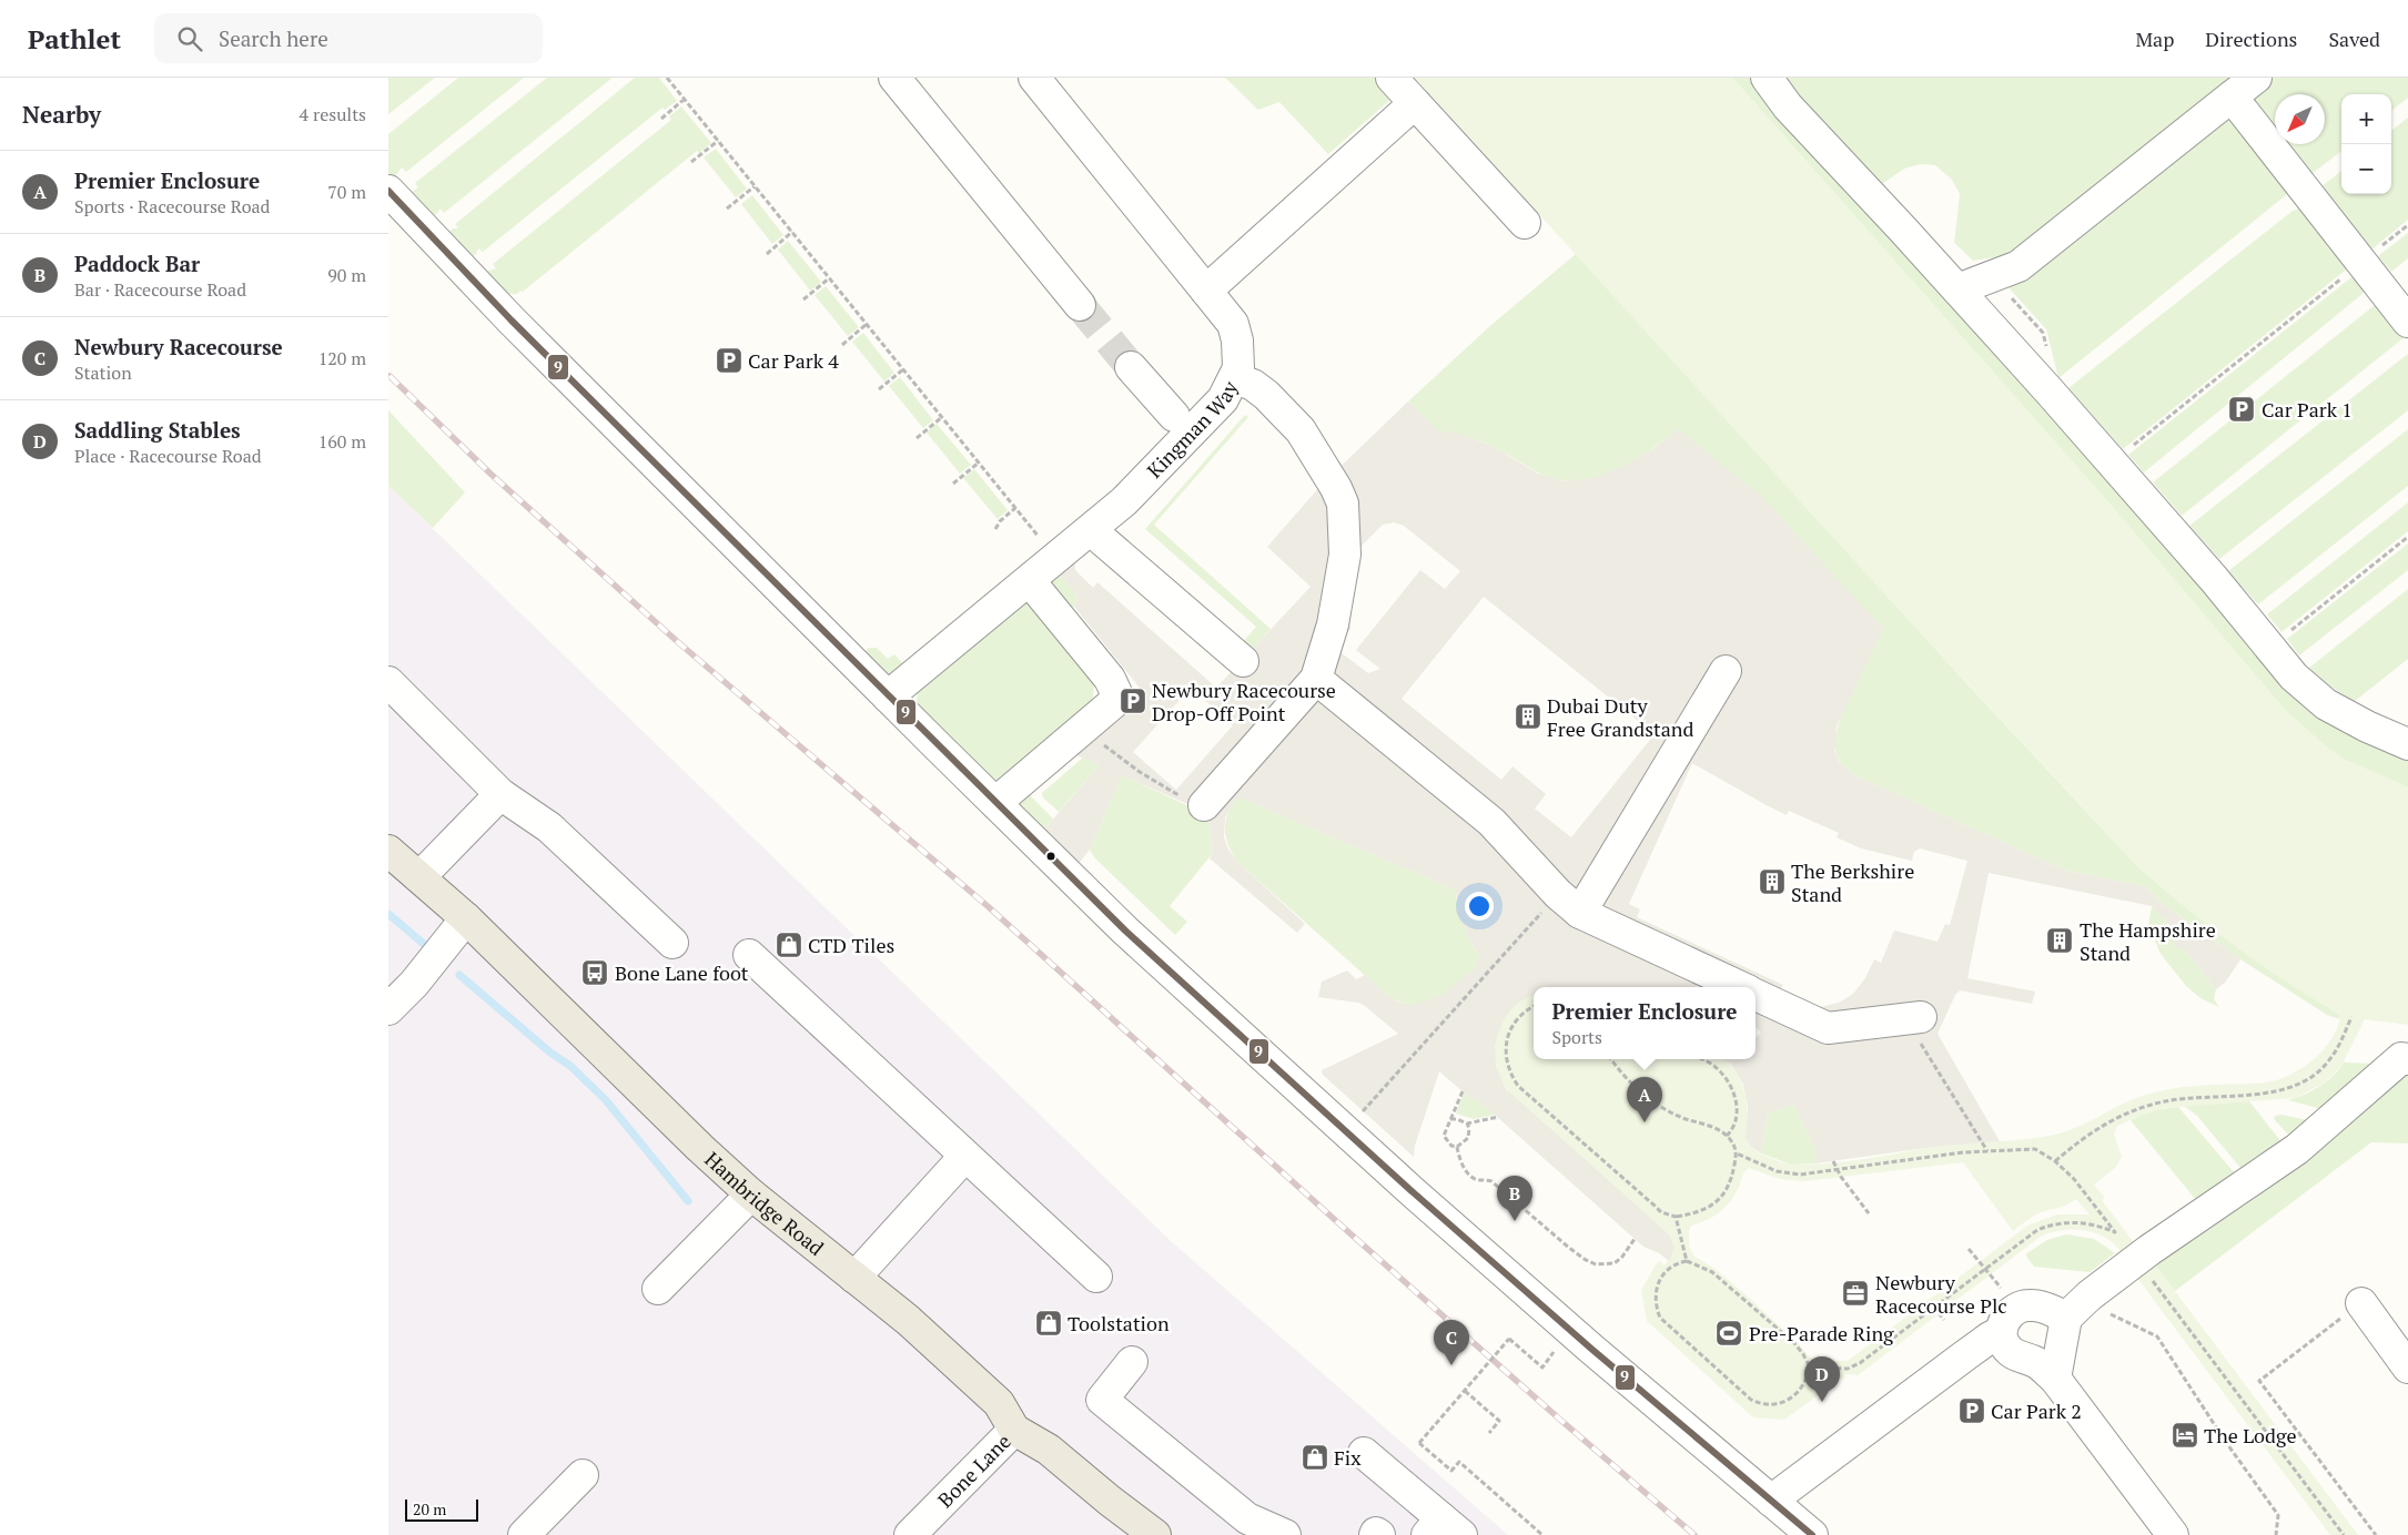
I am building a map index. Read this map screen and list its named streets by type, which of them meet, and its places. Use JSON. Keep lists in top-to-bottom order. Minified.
{"streets":{"main road":["Hambridge Road"],"street":["Kingman Way","Bone Lane"]},"crossings":[["Hambridge Road","Bone Lane"]],"places":{"parking":["Car Park 4","Car Park 1","Newbury Racecourse Drop-Off Point","Car Park 2"],"building":["Dubai Duty Free Grandstand","The Berkshire Stand","The Hampshire Stand"],"shop":["CTD Tiles","Toolstation","Fix"],"bus stop":["Bone Lane foot"],"office":["Newbury Racecourse Plc"],"sports":["Pre-Parade Ring"],"hotel":["The Lodge"]},"lines":["transit line 9"],"scale_bar":"20 m","north":"bottom left","page":{"header":"Pathlet","search":"Search here","nav":["Map","Directions","Saved"],"heading":["Nearby","4 results"],"map_buttons":["+","−"],"list":[{"mark":"A","name":"Premier Enclosure","note":"Sports · Racecourse Road","value":"70 m"},{"mark":"B","name":"Paddock Bar","note":"Bar · Racecourse Road","value":"90 m"},{"mark":"C","name":"Newbury Racecourse","note":"Station","value":"120 m"},{"mark":"D","name":"Saddling Stables","note":"Place · Racecourse Road","value":"160 m"}],"popup":["Premier Enclosure","Sports"],"pins":["A","B","C","D"],"scale":"20 m"}}
